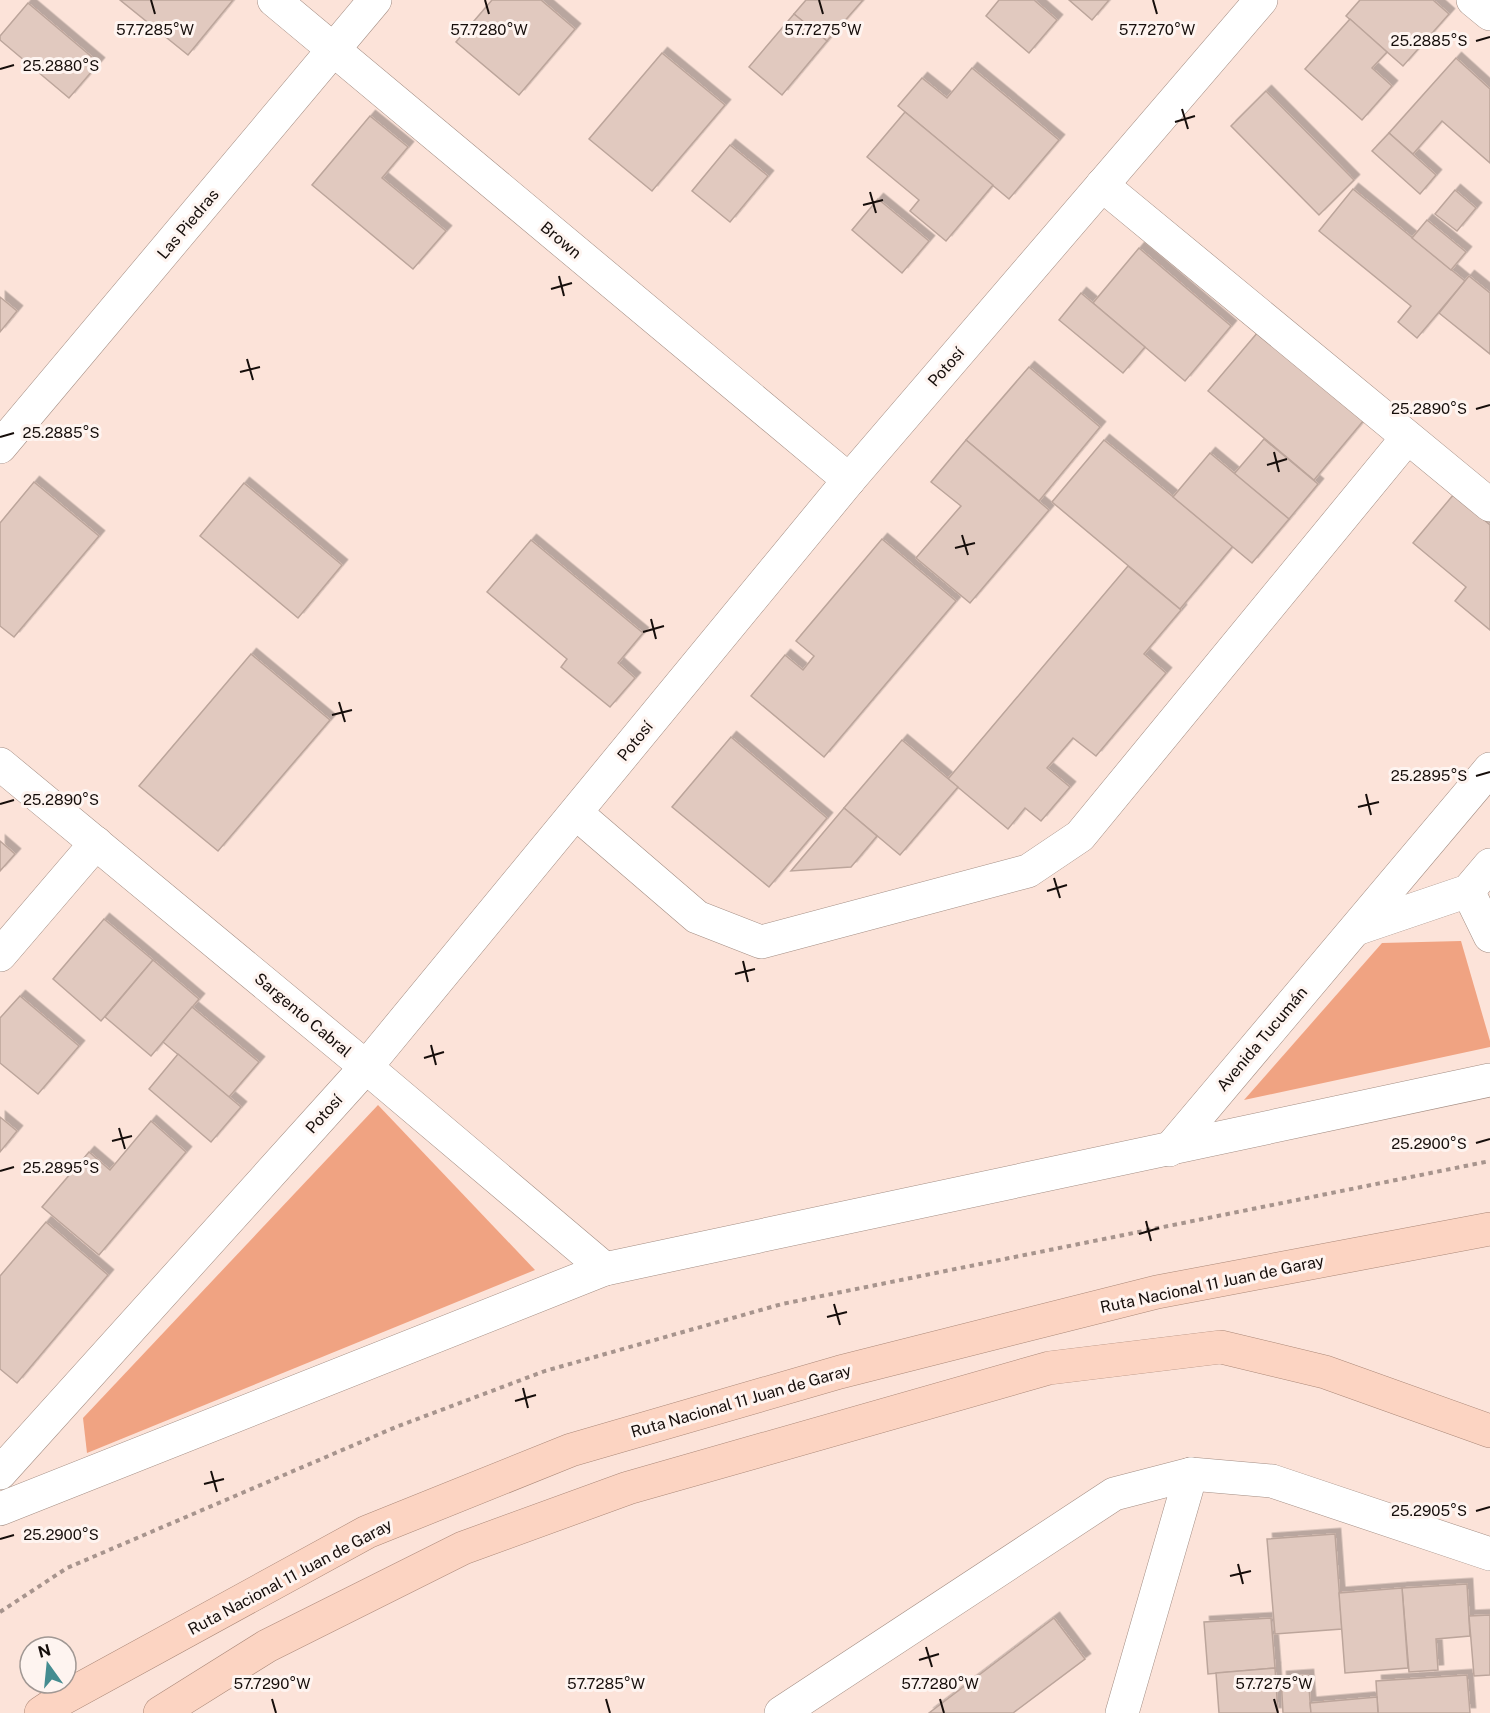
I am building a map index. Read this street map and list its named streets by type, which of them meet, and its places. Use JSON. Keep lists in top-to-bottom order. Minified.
{"streets":{"highway":["Ruta Nacional 11 Juan de Garay"],"street":["Las Piedras","Brown","Potosí","Sargento Cabral","Avenida Tucumán"]},"crossings":[["Las Piedras","Brown"],["Brown","Potosí"],["Potosí","Sargento Cabral"]],"north":"top","coordinates":["57.7285°W","57.7280°W","57.7275°W","57.7270°W","25.2885°S","25.2880°S","25.2890°S","25.2895°S","25.2900°S","25.2905°S","57.7290°W"]}
